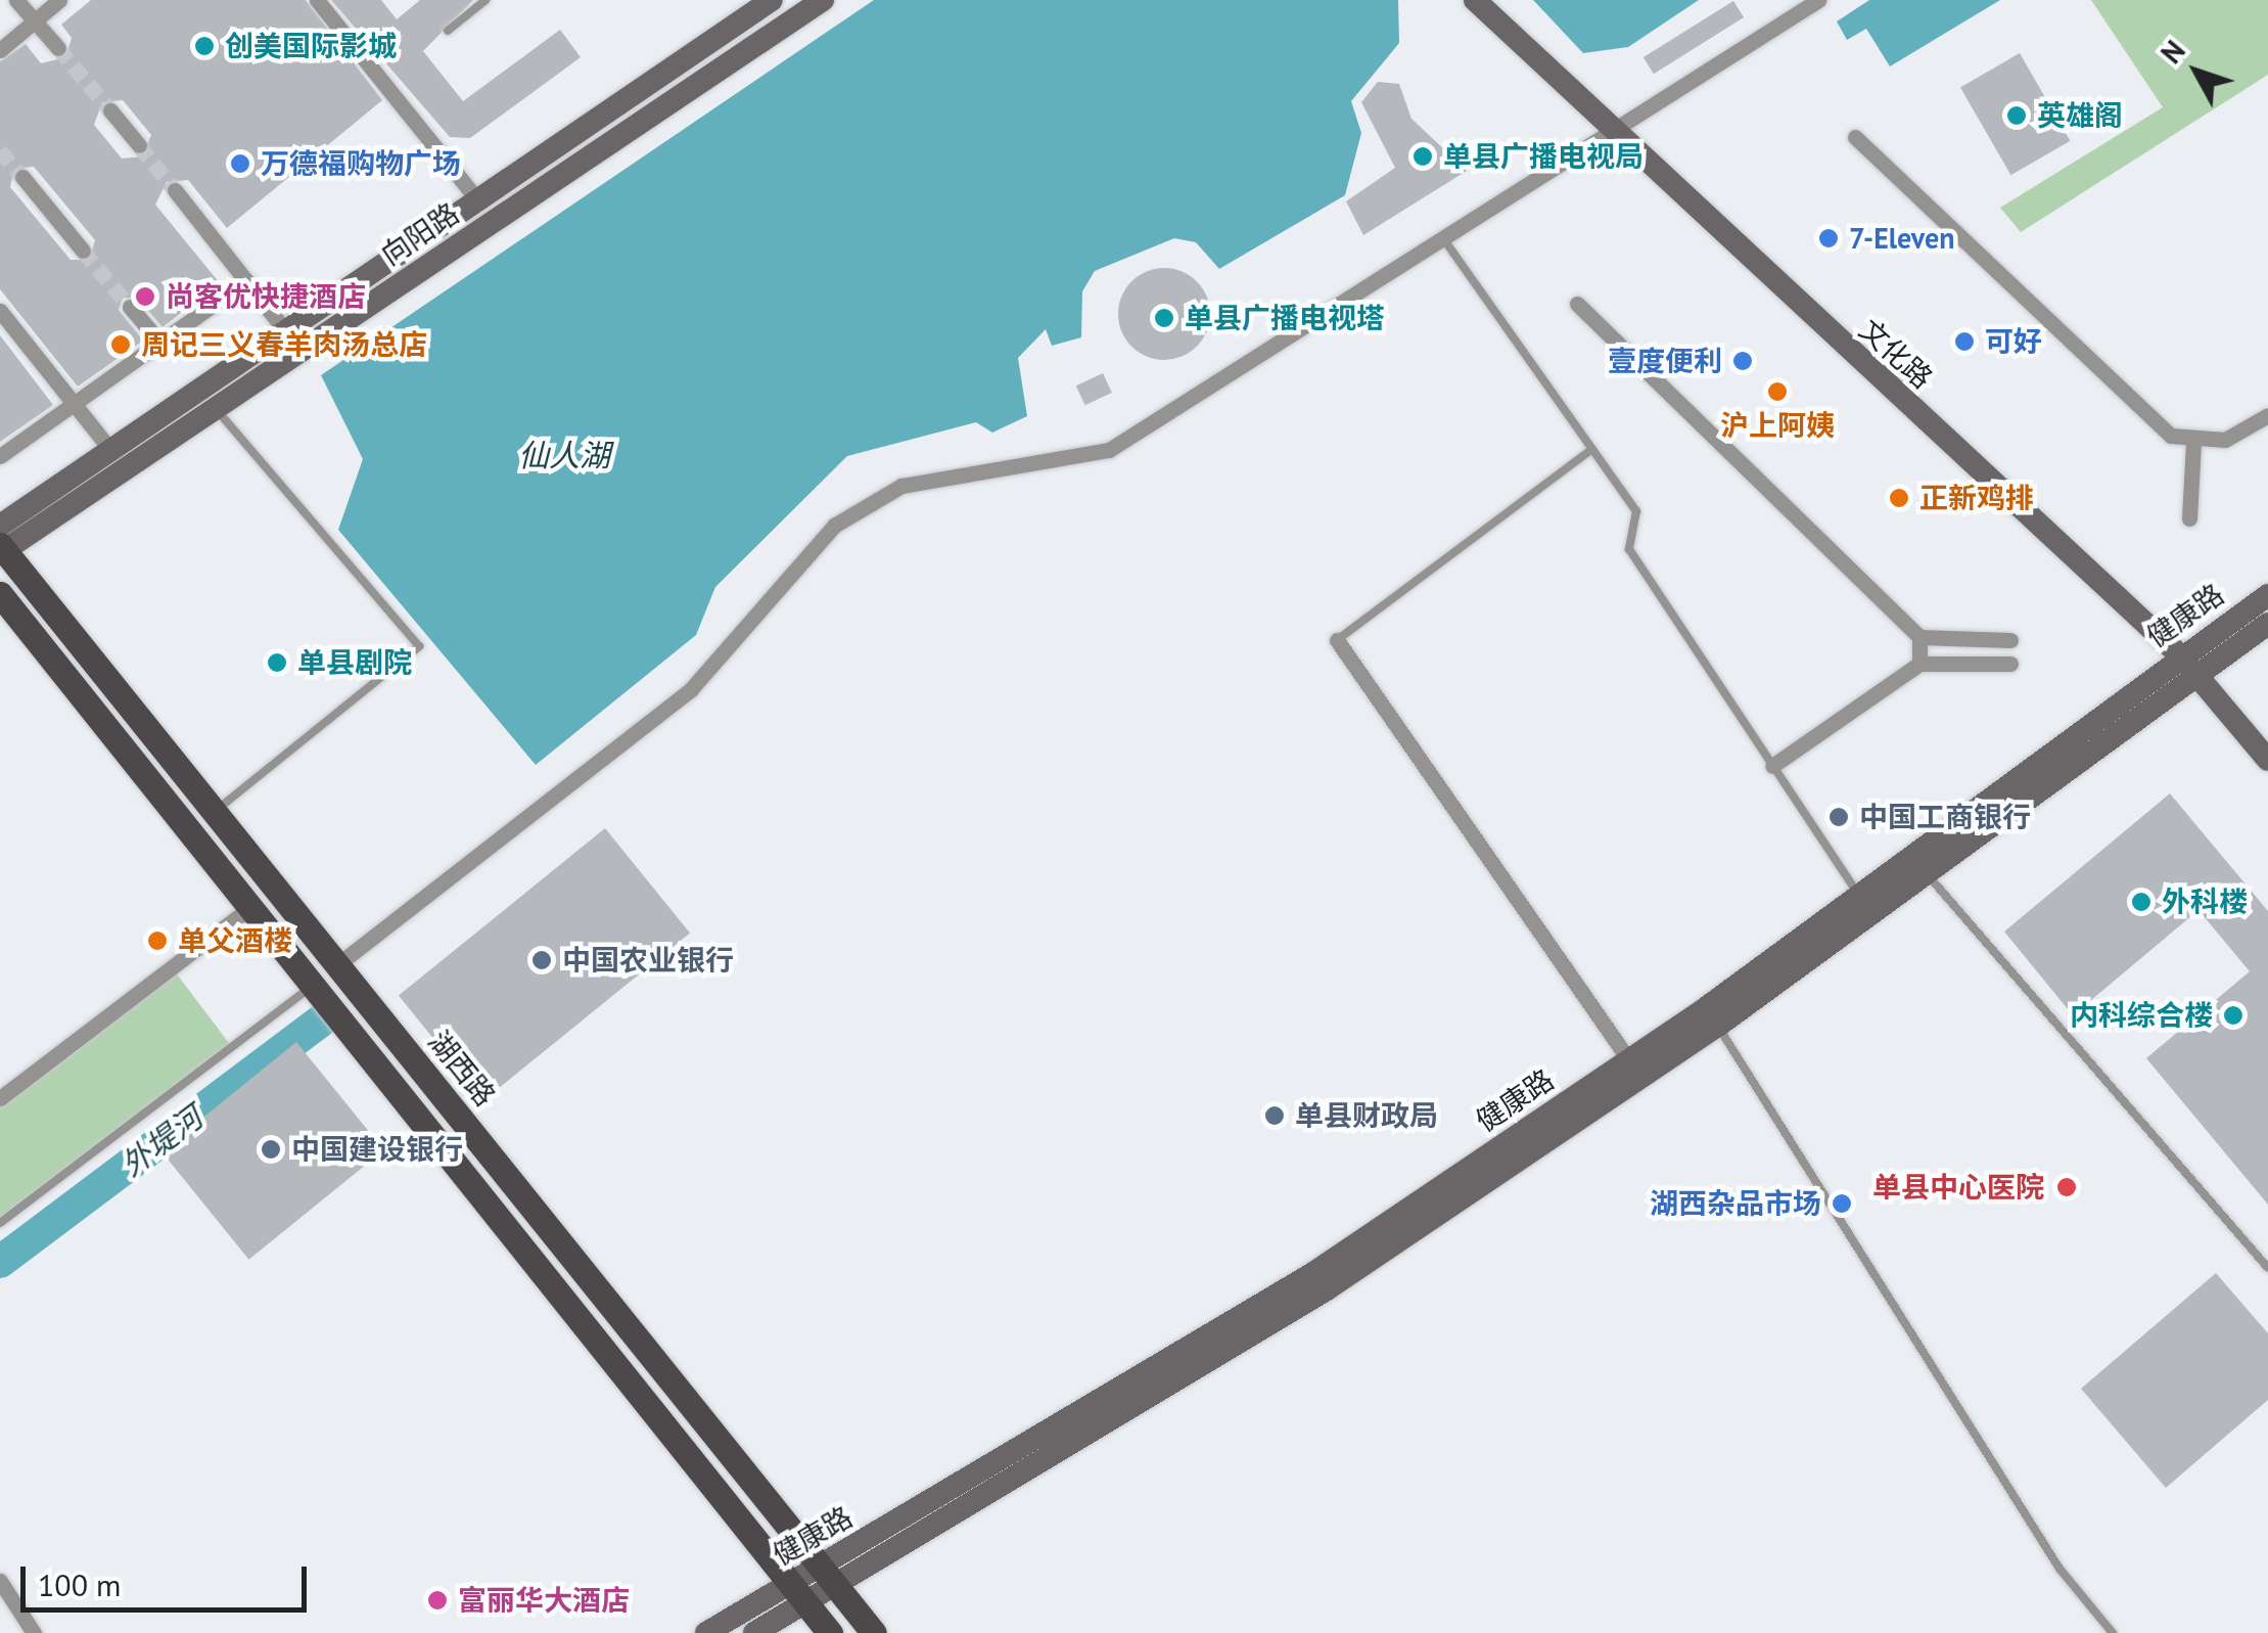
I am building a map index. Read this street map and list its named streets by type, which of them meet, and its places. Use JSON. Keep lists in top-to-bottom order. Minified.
{"streets":{"main road":["向阳路","文化路","健康路","湖西路"]},"crossings":[["向阳路","湖西路"],["文化路","健康路"],["健康路","湖西路"]],"water":["仙人湖","外堤河"],"places":["创美国际影城","英雄阁","单县广播电视局","万德福购物广场","7-Eleven","尚客优快捷酒店","单县广播电视塔","可好","周记三义春羊肉汤总店","壹度便利","沪上阿姨","正新鸡排","单县剧院","中国工商银行","外科楼","单父酒楼","中国农业银行","内科综合楼","单县财政局","中国建设银行","单县中心医院","湖西杂品市场","富丽华大酒店"],"scale_bar":"100 m","north":"top left"}
